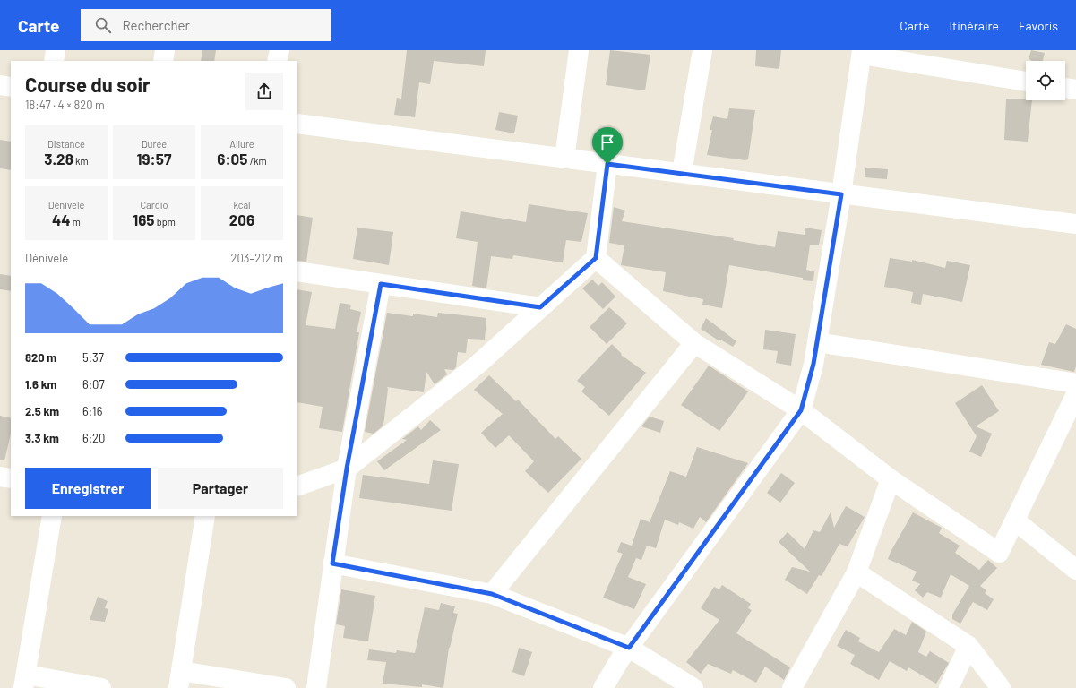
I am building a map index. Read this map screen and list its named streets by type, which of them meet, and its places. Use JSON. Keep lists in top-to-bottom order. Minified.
{"page":{"header":"Carte","search":"Rechercher","nav":["Carte","Itinéraire","Favoris"],"heading":["Course du soir","18:47 · 4 × 820 m"],"stats":[["Distance","3.28 km"],["Durée","19:57"],["Allure","6:05 /km"],["Dénivelé","44 m"],["Cardio","165 bpm"],["kcal","206"]],"chart":["Dénivelé","203–212 m"],"list":[{"name":"820 m","note":"5:37"},{"name":"1.6 km","note":"6:07"},{"name":"2.5 km","note":"6:16"},{"name":"3.3 km","note":"6:20"}],"buttons":["Enregistrer","Partager"]}}
